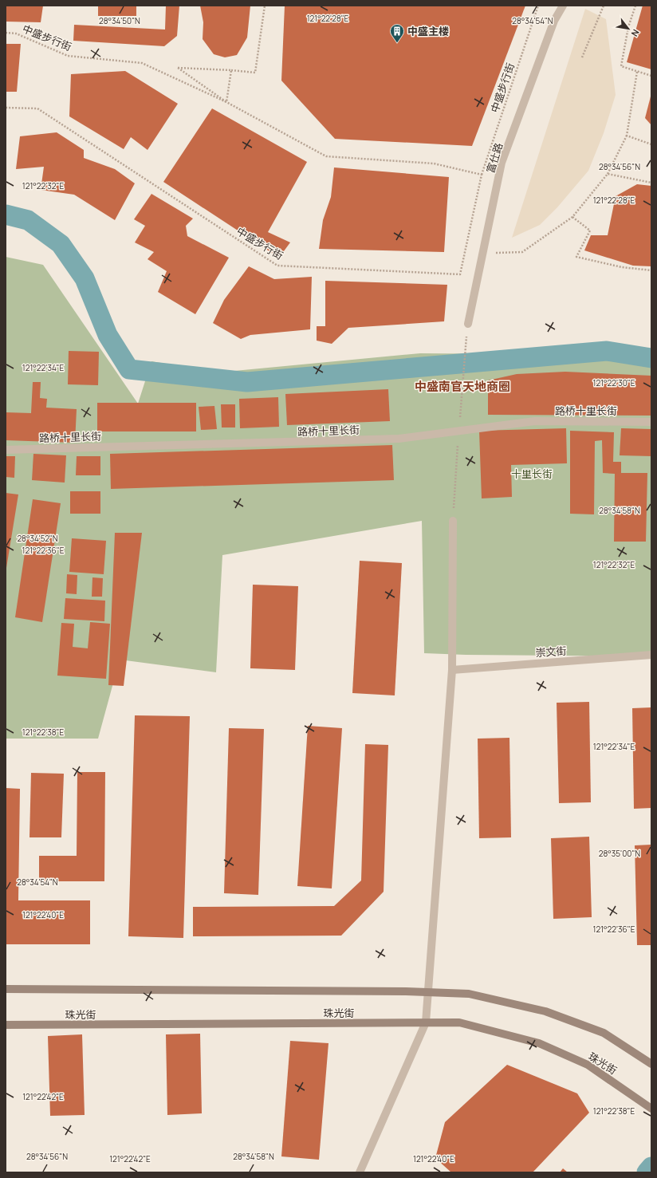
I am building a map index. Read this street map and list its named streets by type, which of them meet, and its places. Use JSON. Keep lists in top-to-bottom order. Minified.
{"streets":{"main road":["珠光街"],"street":["富仕路","路桥十里长街","崇文街"],"path":["中盛步行街"]},"districts":["中盛南官天地商圈"],"parks":["十里长街"],"places":{"building":["中盛主楼"]},"north":"bottom right","coordinates":["121°22'28\"E","28°34'50\"N","28°34'54\"N","28°34'56\"N","121°22'32\"E","121°22'34\"E","121°22'30\"E","28°34'58\"N","28°34'52\"N","121°22'36\"E","121°22'38\"E","28°35'00\"N","121°22'40\"E","121°22'42\"E"]}
